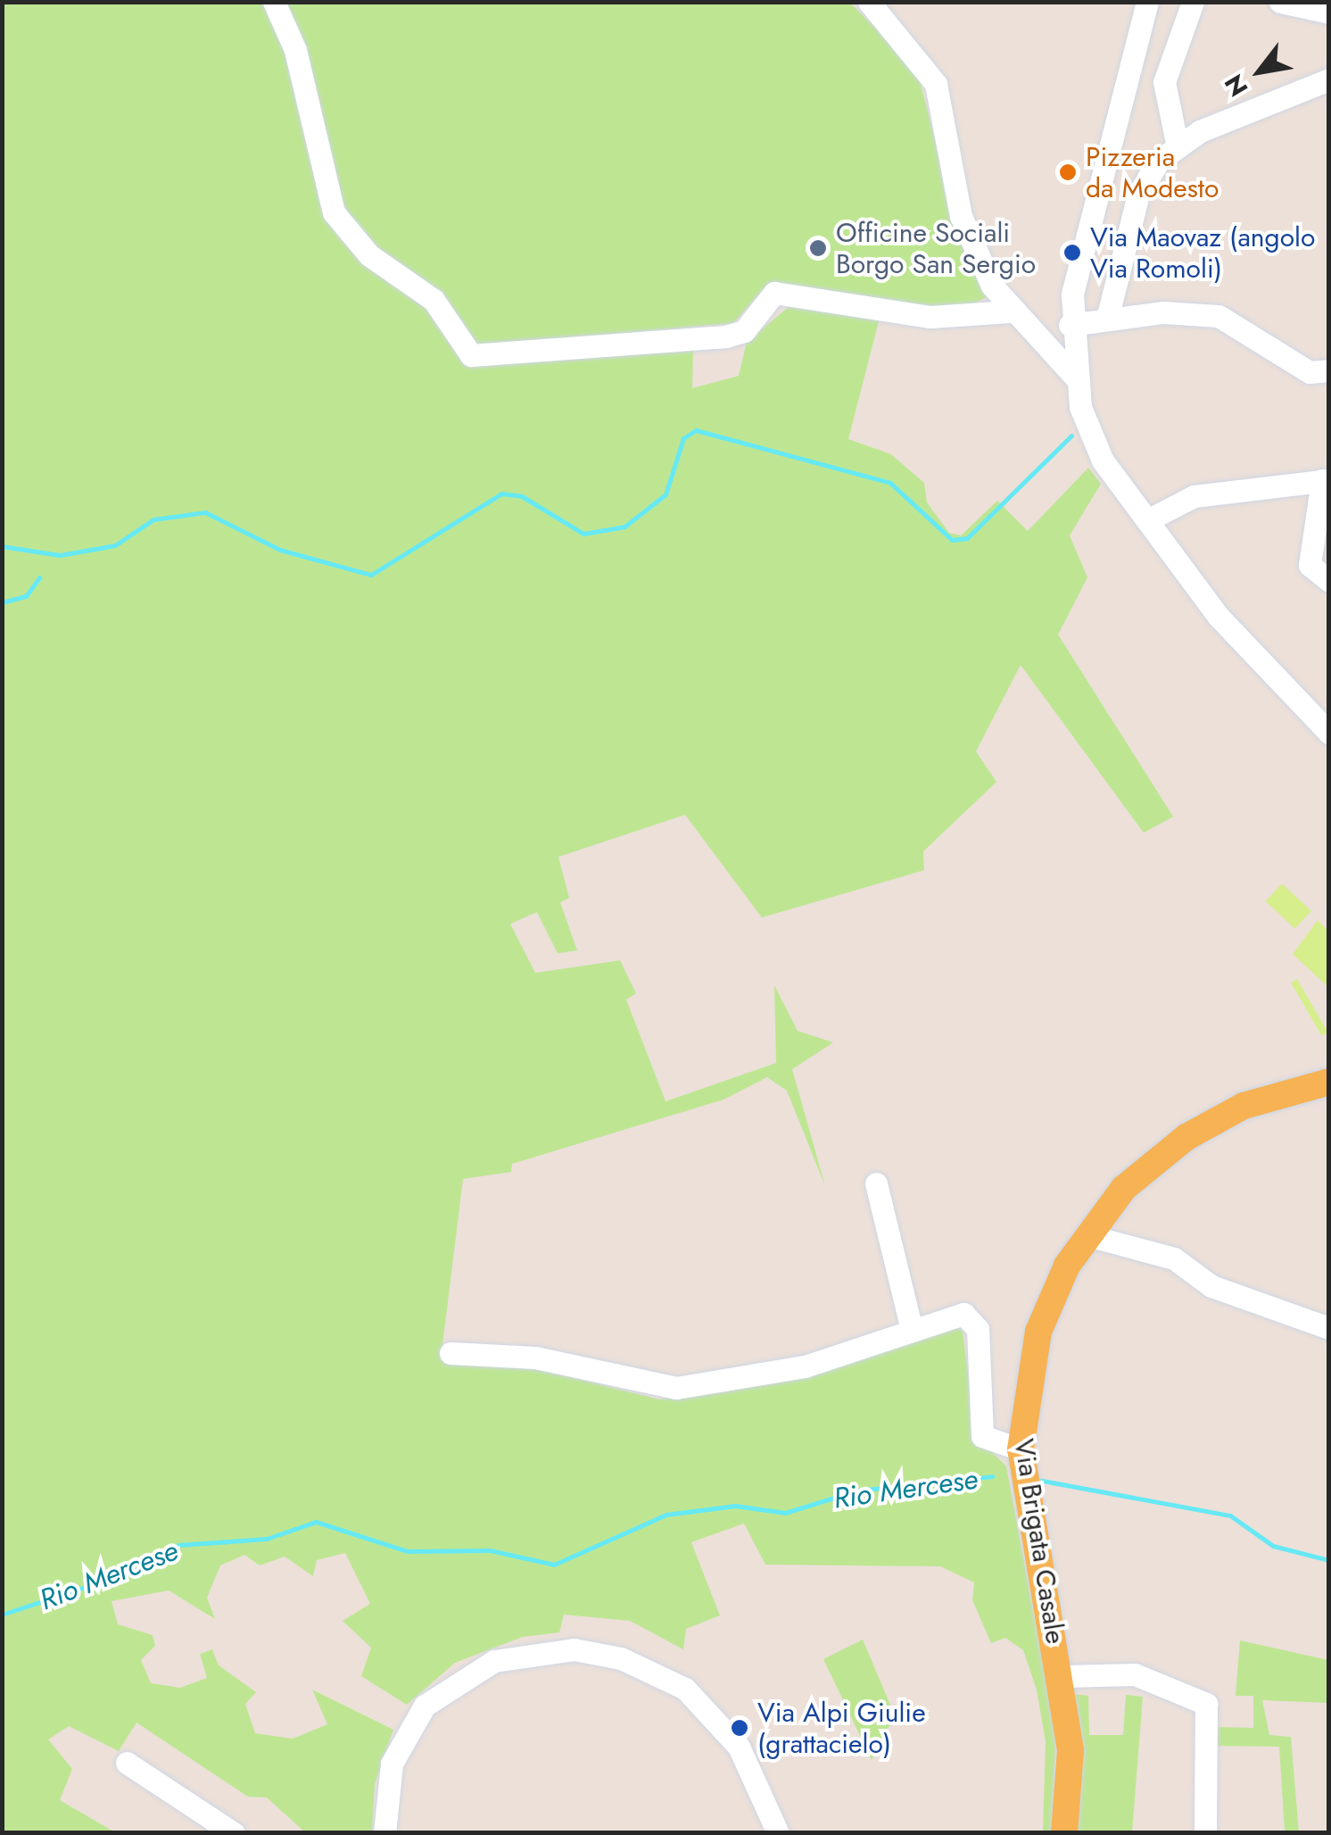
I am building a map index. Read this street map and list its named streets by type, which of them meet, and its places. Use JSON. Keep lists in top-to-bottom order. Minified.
{"streets":{"main road":["Via Brigata Casale"]},"water":["Rio Mercese"],"places":["Pizzeria da Modesto","Officine Sociali Borgo San Sergio","Via Maovaz (angolo Via Romoli)","Via Alpi Giulie (grattacielo)"],"north":"bottom left"}
